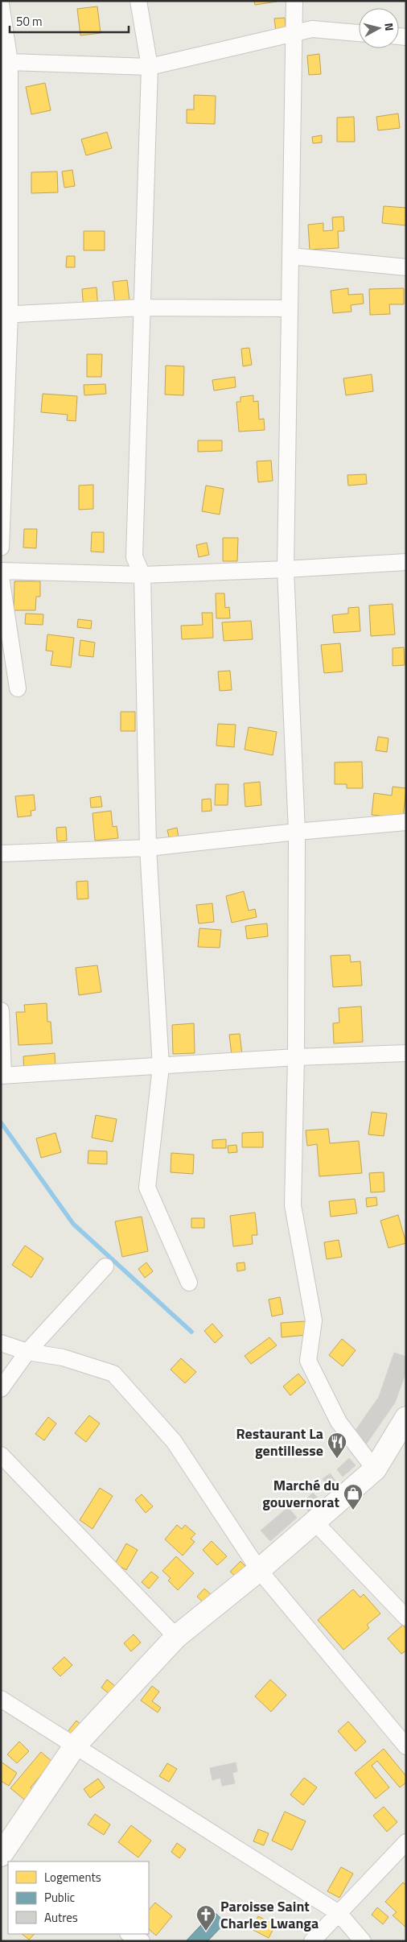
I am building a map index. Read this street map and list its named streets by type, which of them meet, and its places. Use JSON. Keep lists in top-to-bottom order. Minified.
{"places":{"restaurant":["Restaurant La gentillesse"],"shop":["Marché du gouvernorat"],"church":["Paroisse Saint Charles Lwanga"]},"legend":["Logements","Public","Autres"],"scale_bar":"50 m","north":"right"}
